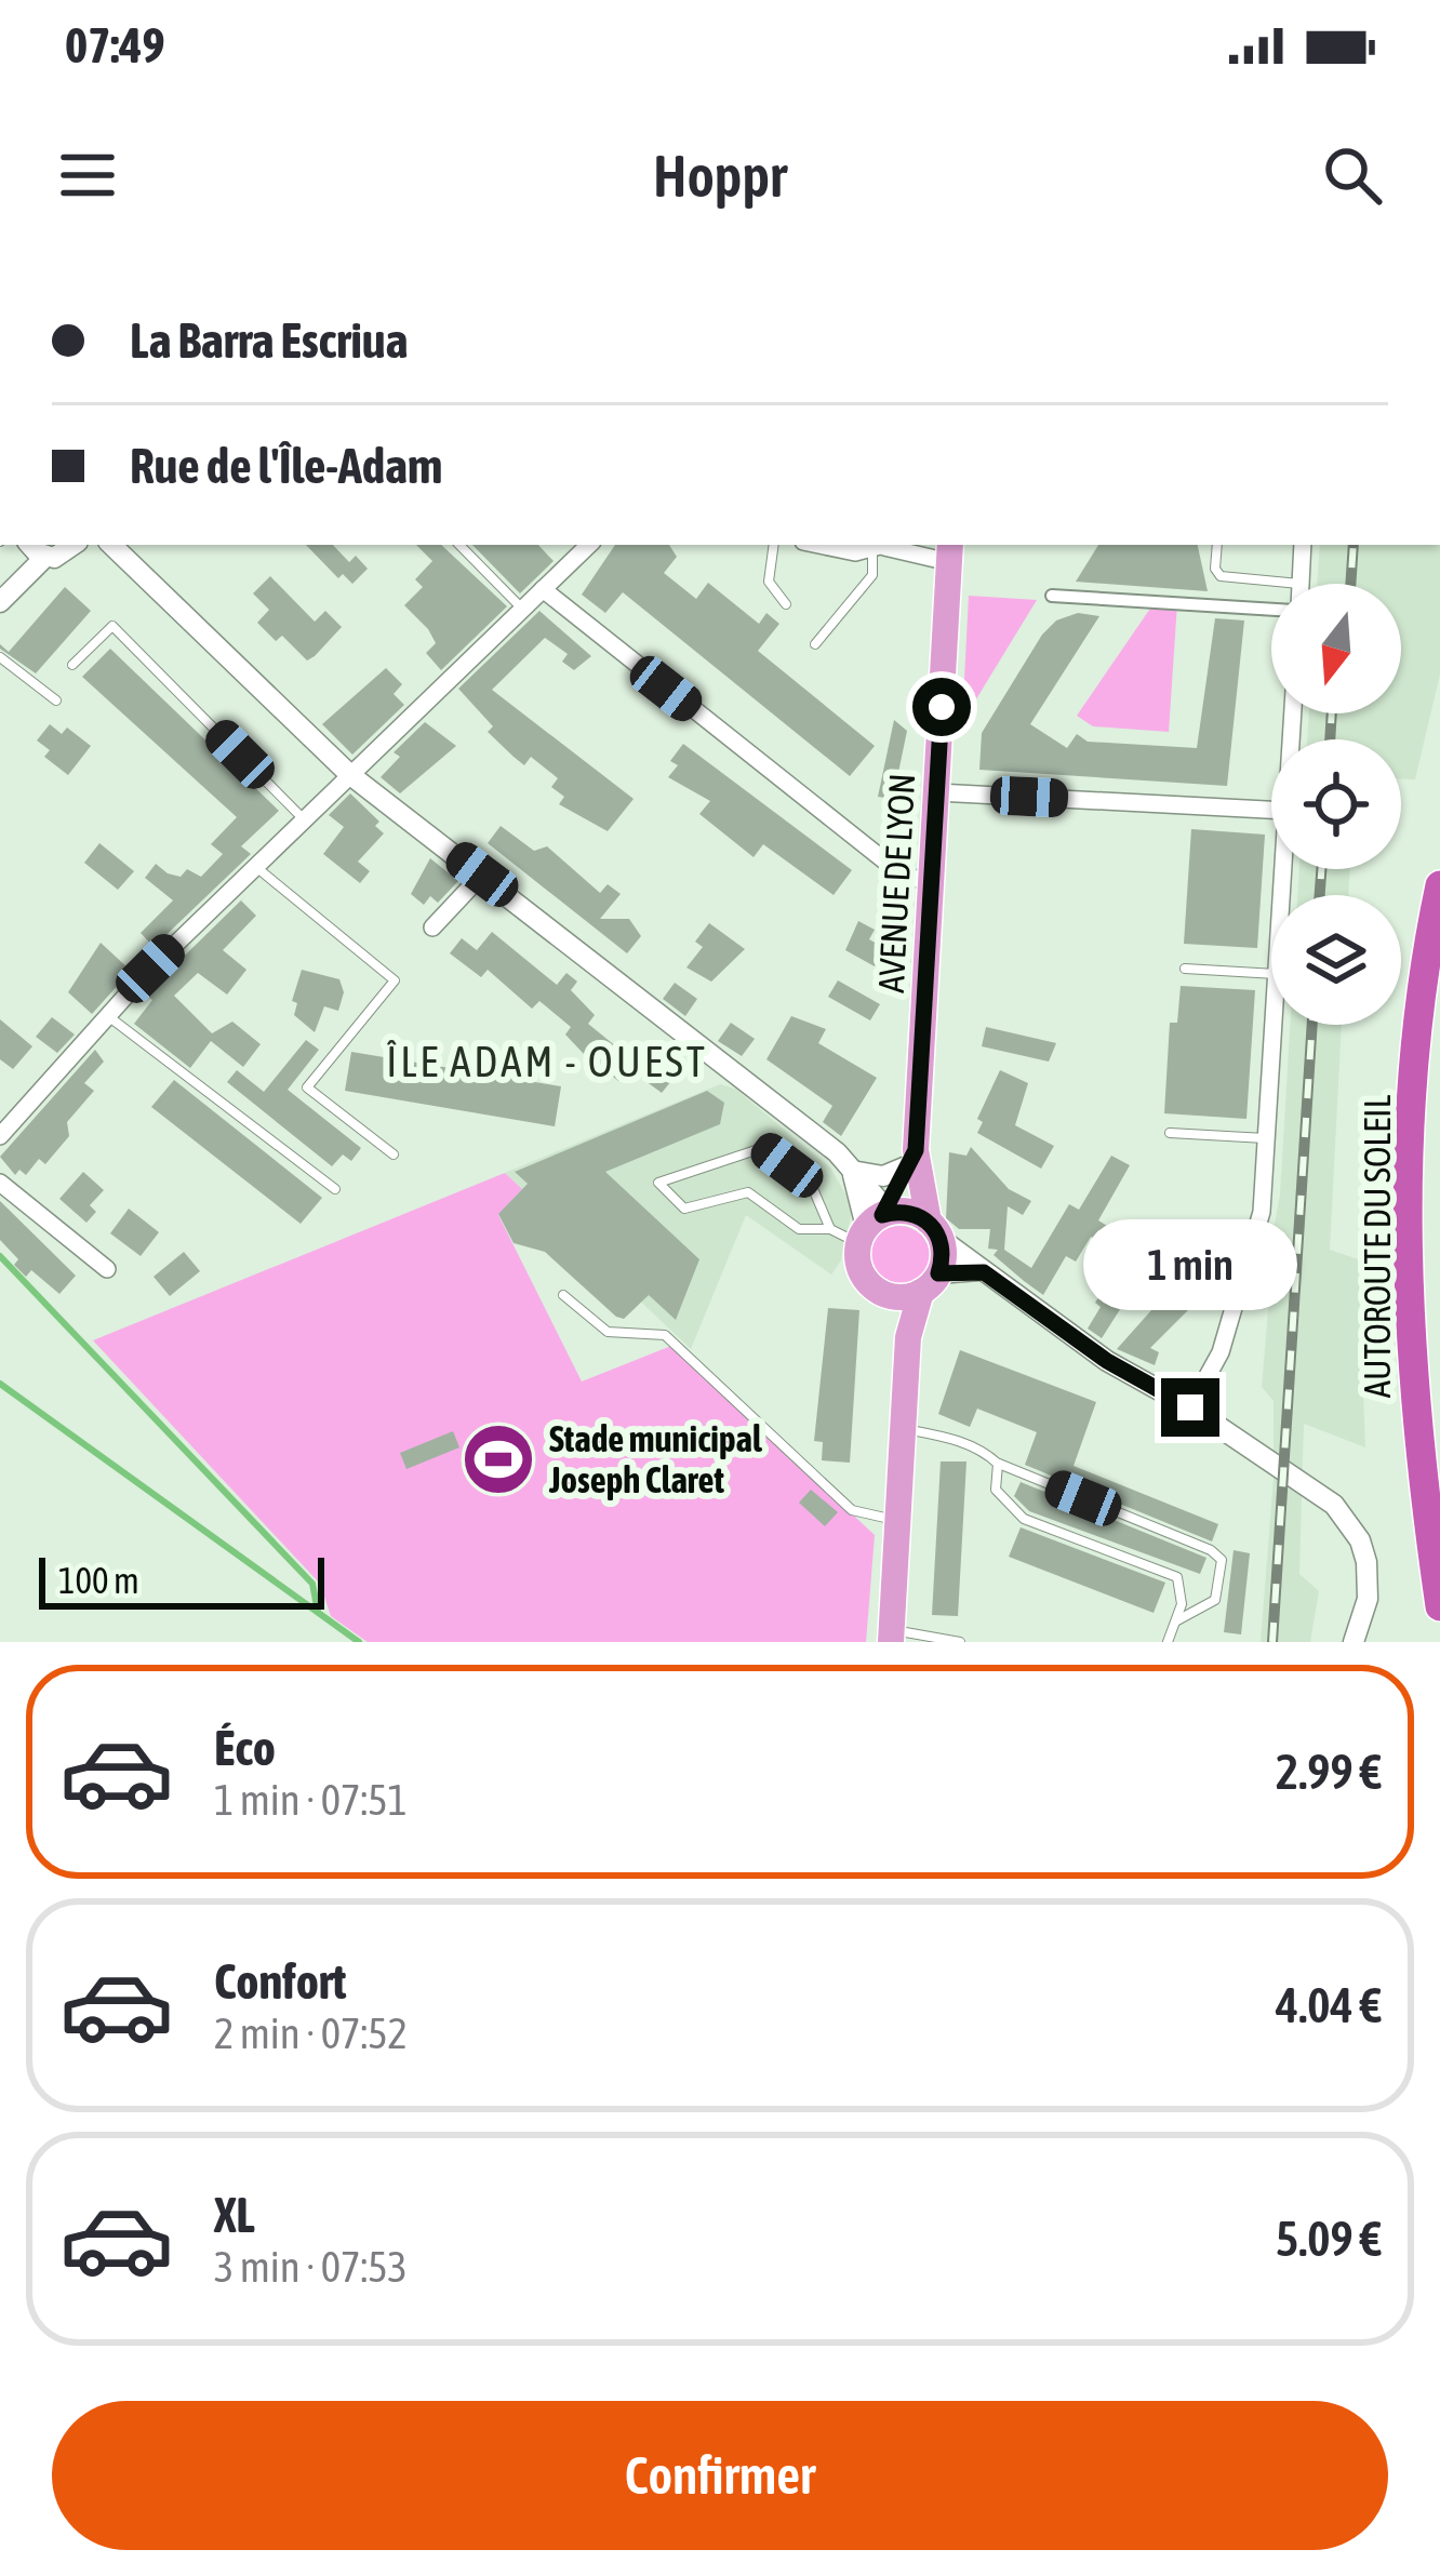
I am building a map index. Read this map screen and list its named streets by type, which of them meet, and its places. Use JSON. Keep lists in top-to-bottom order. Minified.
{"streets":{"highway":["AUTOROUTE DU SOLEIL"],"main road":["AVENUE DE LYON"]},"districts":["ÎLE ADAM - OUEST"],"places":{"sports":["Stade municipal Joseph Claret"]},"scale_bar":"100 m","north":"bottom","page":{"status":"07:49","header":"Hoppr","banner":["La Barra Escriua","Rue de l'Île-Adam"],"bubble":"1 min","scale":"100 m","list":[{"name":"Éco","note":"1 min · 07:51","value":"2.99 €"},{"name":"Confort","note":"2 min · 07:52","value":"4.04 €"},{"name":"XL","note":"3 min · 07:53","value":"5.09 €"}],"buttons":"Confirmer"}}
